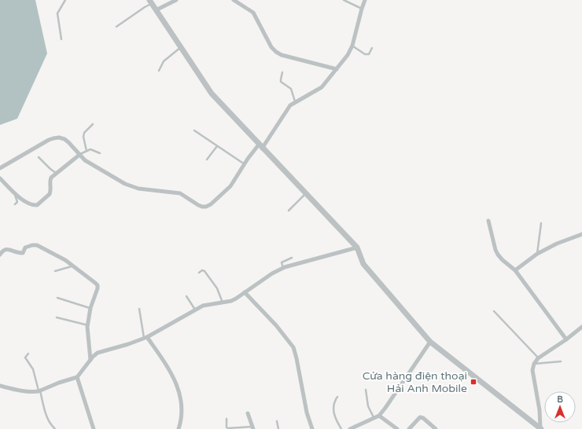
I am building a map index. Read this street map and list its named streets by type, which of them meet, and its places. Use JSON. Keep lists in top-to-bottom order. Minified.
{"places":{"transit":["Cửa hàng điện thoại Hải Anh Mobile"]},"north":"top"}
